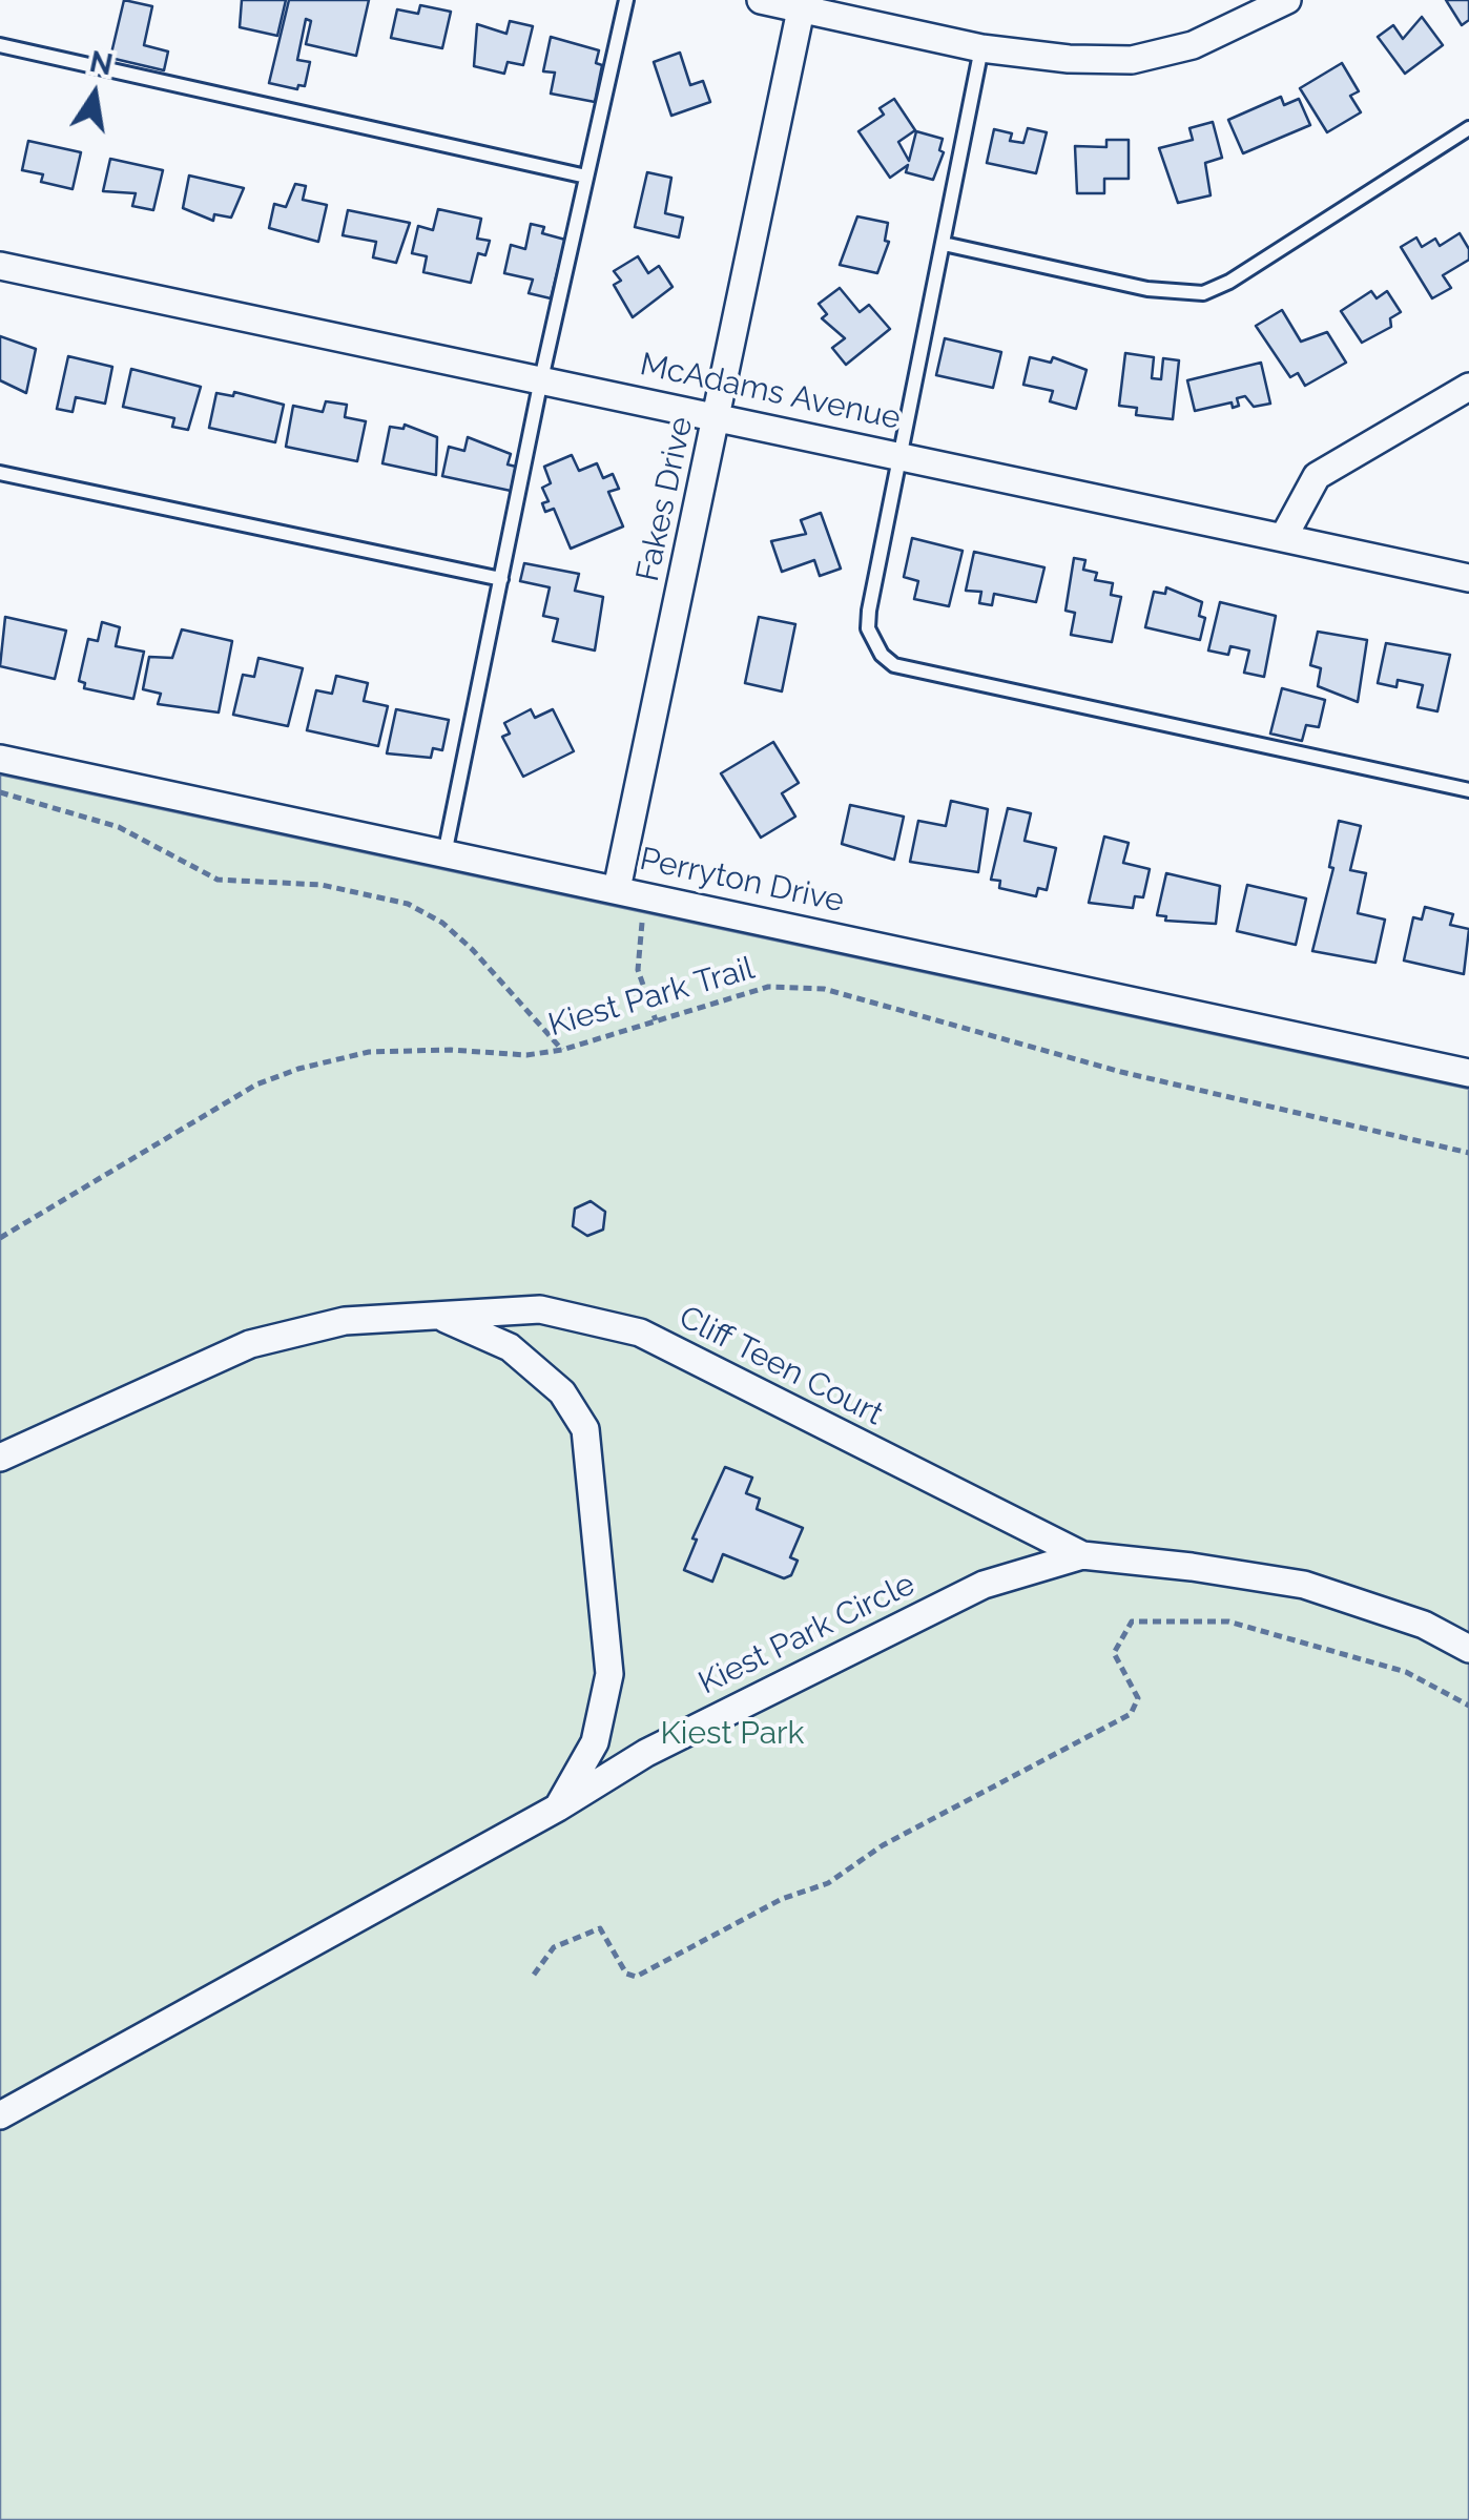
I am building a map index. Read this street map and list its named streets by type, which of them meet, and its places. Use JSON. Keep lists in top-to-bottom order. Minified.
{"streets":{"street":["McAdams Avenue","Fakes Drive","Perryton Drive","Cliff Teen Court","Kiest Park Circle"],"path":["Kiest Park Trail"]},"crossings":[["McAdams Avenue","Fakes Drive"],["Fakes Drive","Perryton Drive"],["Cliff Teen Court","Kiest Park Circle"]],"parks":["Kiest Park"],"north":"top"}
